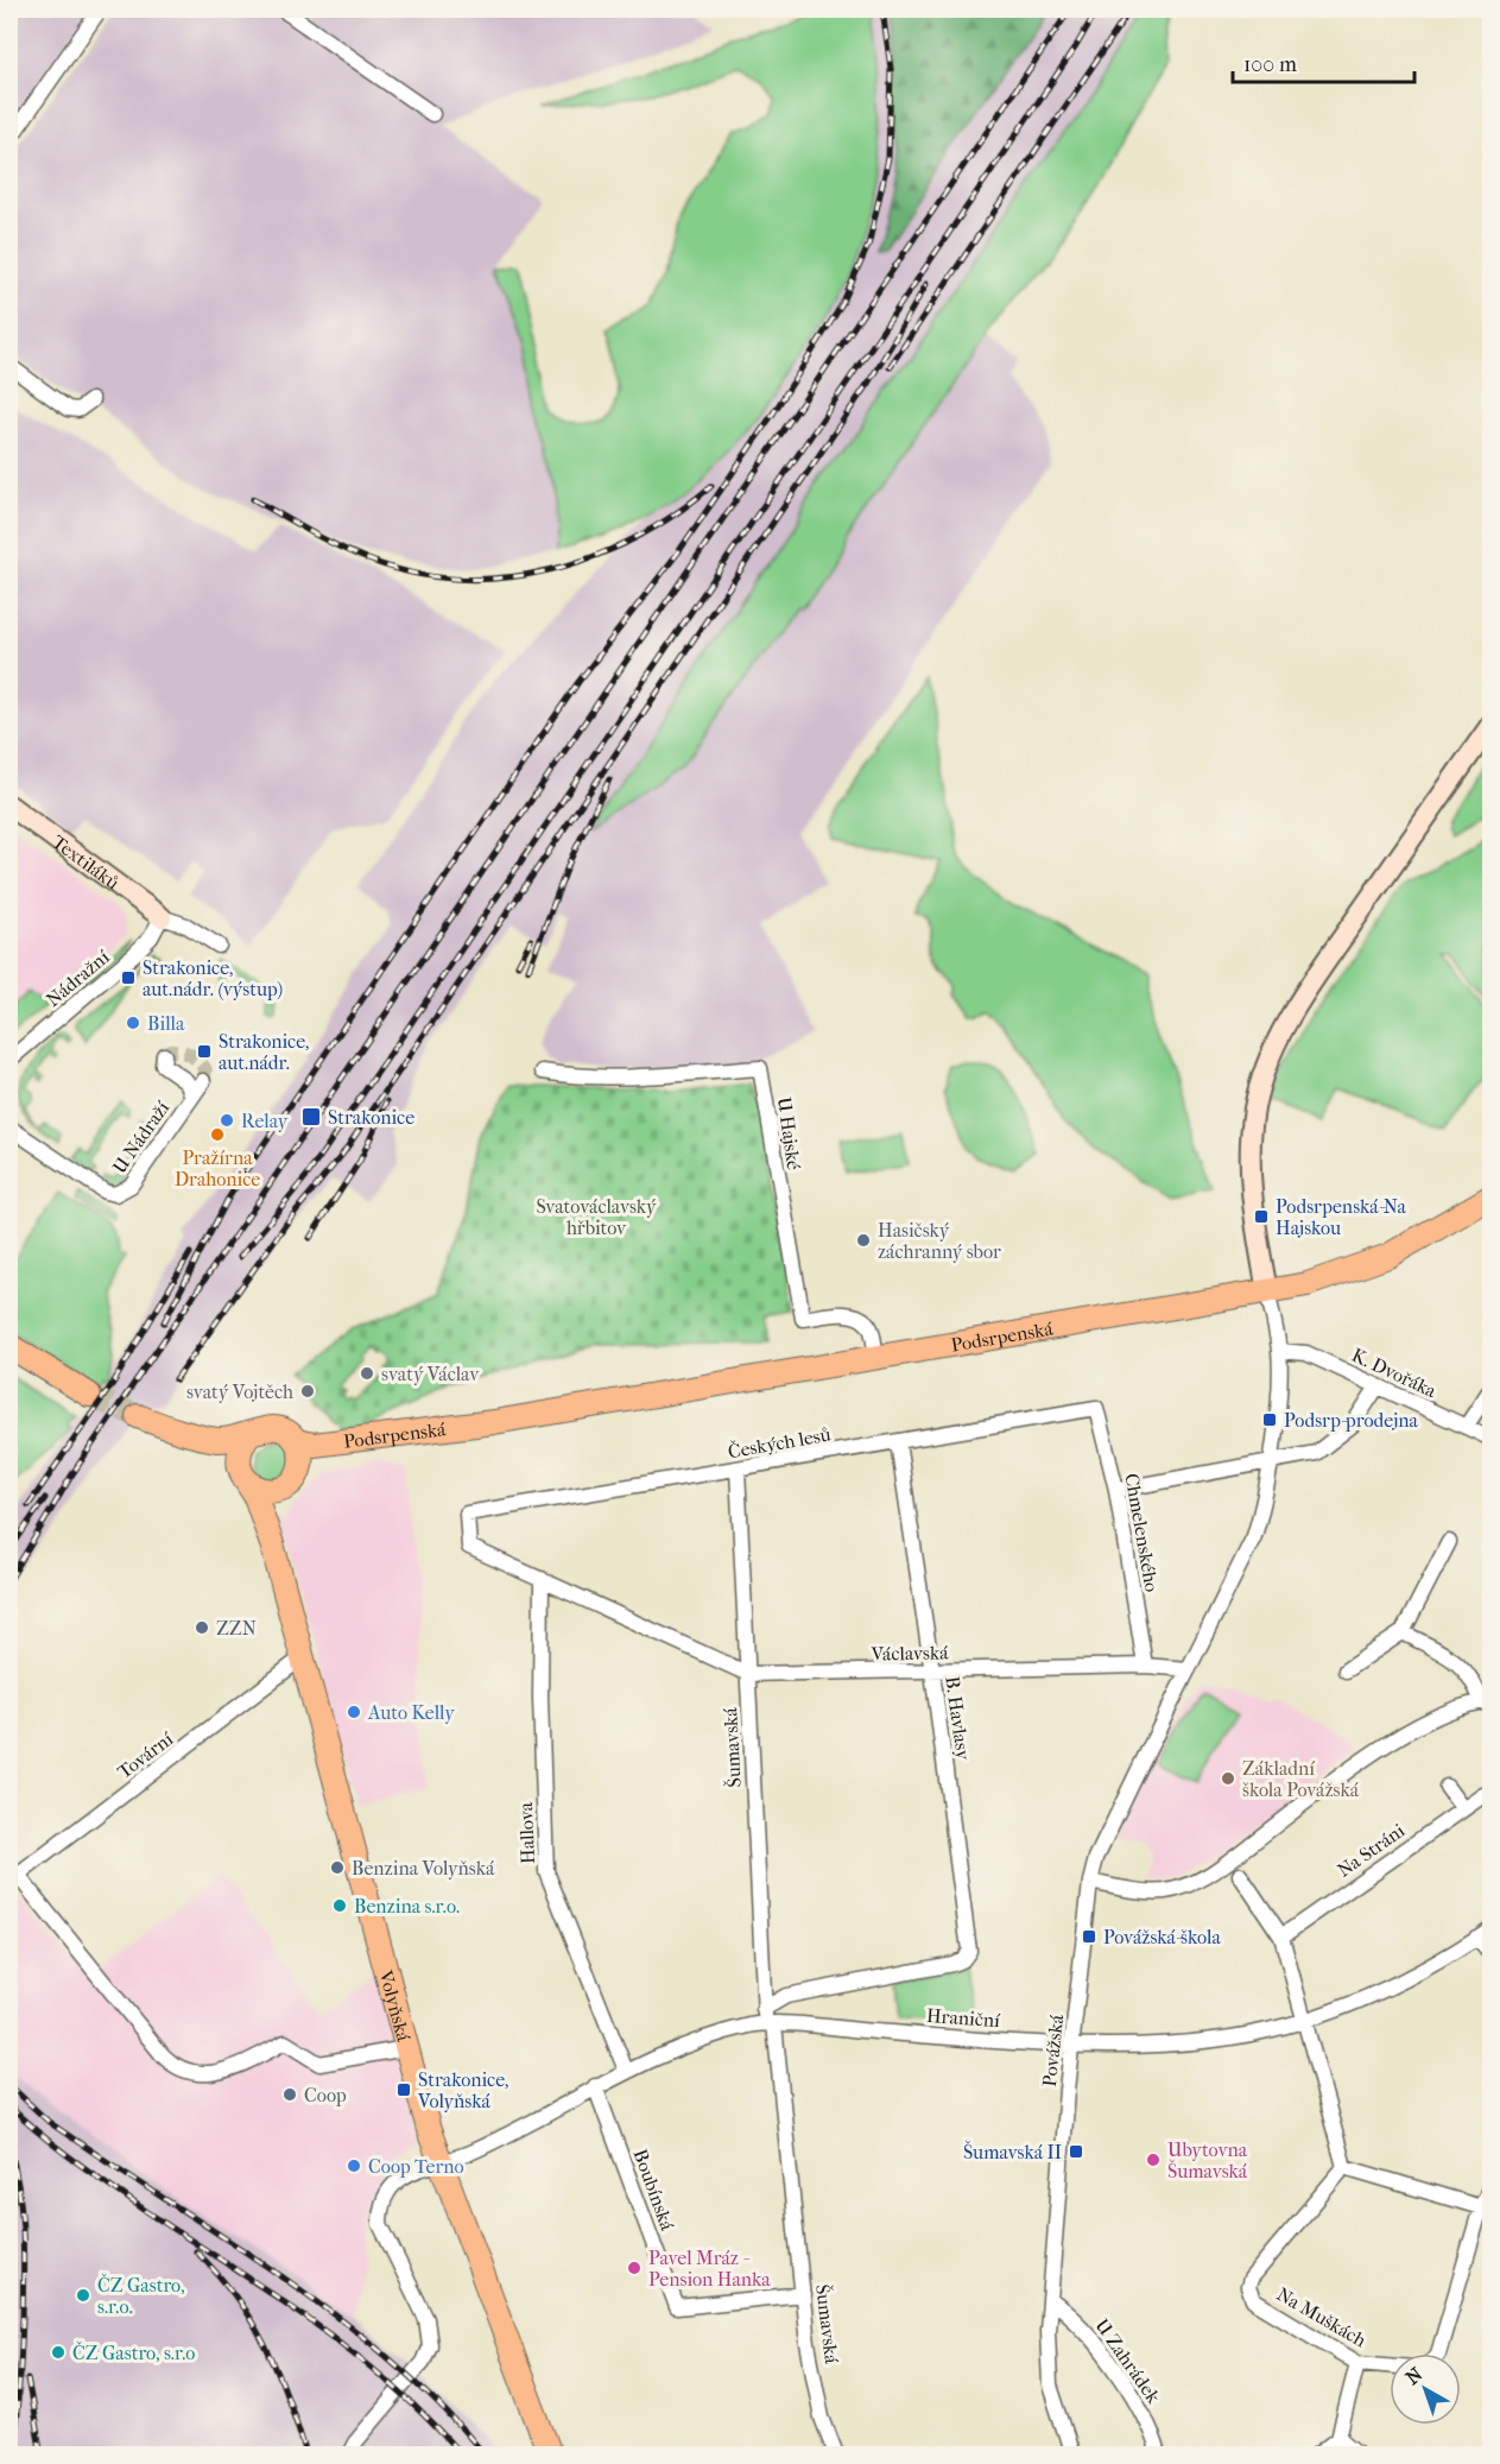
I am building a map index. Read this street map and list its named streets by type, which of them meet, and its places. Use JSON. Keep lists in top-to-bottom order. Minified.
{"streets":{"main road":["Podsrpenská","Volyňská"],"street":["Textiláků","Nádražní","U Hajské","U Nádraží","K. Dvořáka","Českých lesů","Chmelenského","Václavská","B. Havlasy","Šumavská","Tovární","Hallova","Na Stráni","Hraniční","Povážská","Boubínská","Na Muškách","U Zahrádek"]},"crossings":[["Textiláků","Nádražní"],["U Hajské","Podsrpenská"],["Podsrpenská","Volyňská"],["Českých lesů","Chmelenského"],["Českých lesů","Václavská"],["Českých lesů","B. Havlasy"],["Českých lesů","Šumavská"],["Chmelenského","Václavská"],["Václavská","B. Havlasy"],["Václavská","Šumavská"],["Václavská","Hallova"],["Václavská","Povážská"],["B. Havlasy","Hraniční"],["Šumavská","Hraniční"],["Šumavská","Boubínská"],["Tovární","Volyňská"],["Hallova","Hraniční"],["Volyňská","Hraniční"],["Hraniční","Povážská"],["Hraniční","Boubínská"],["Povážská","U Zahrádek"]],"parks":["Svatováclavský hřbitov"],"places":{"transit":["Strakonice, aut.nádr. (výstup)","Strakonice, aut.nádr.","Strakonice","Podsrpenská-Na Hajskou","Podsrp-prodejna","Povážská-škola","Strakonice, Volyňská","Šumavská II"],"other":["Billa","Relay","Pražírna Drahonice","Hasičský záchranný sbor","svatý Václav","svatý Vojtěch","ZZN","Auto Kelly","Základní škola Povážská","Benzina Volyňská","Benzina s.r.o.","Coop","Ubytovna Šumavská","Coop Terno","Pavel Mráz - Pension Hanka","ČZ Gastro, s.r.o.","ČZ Gastro, s.r.o"]},"scale_bar":"100 m","north":"top left"}
